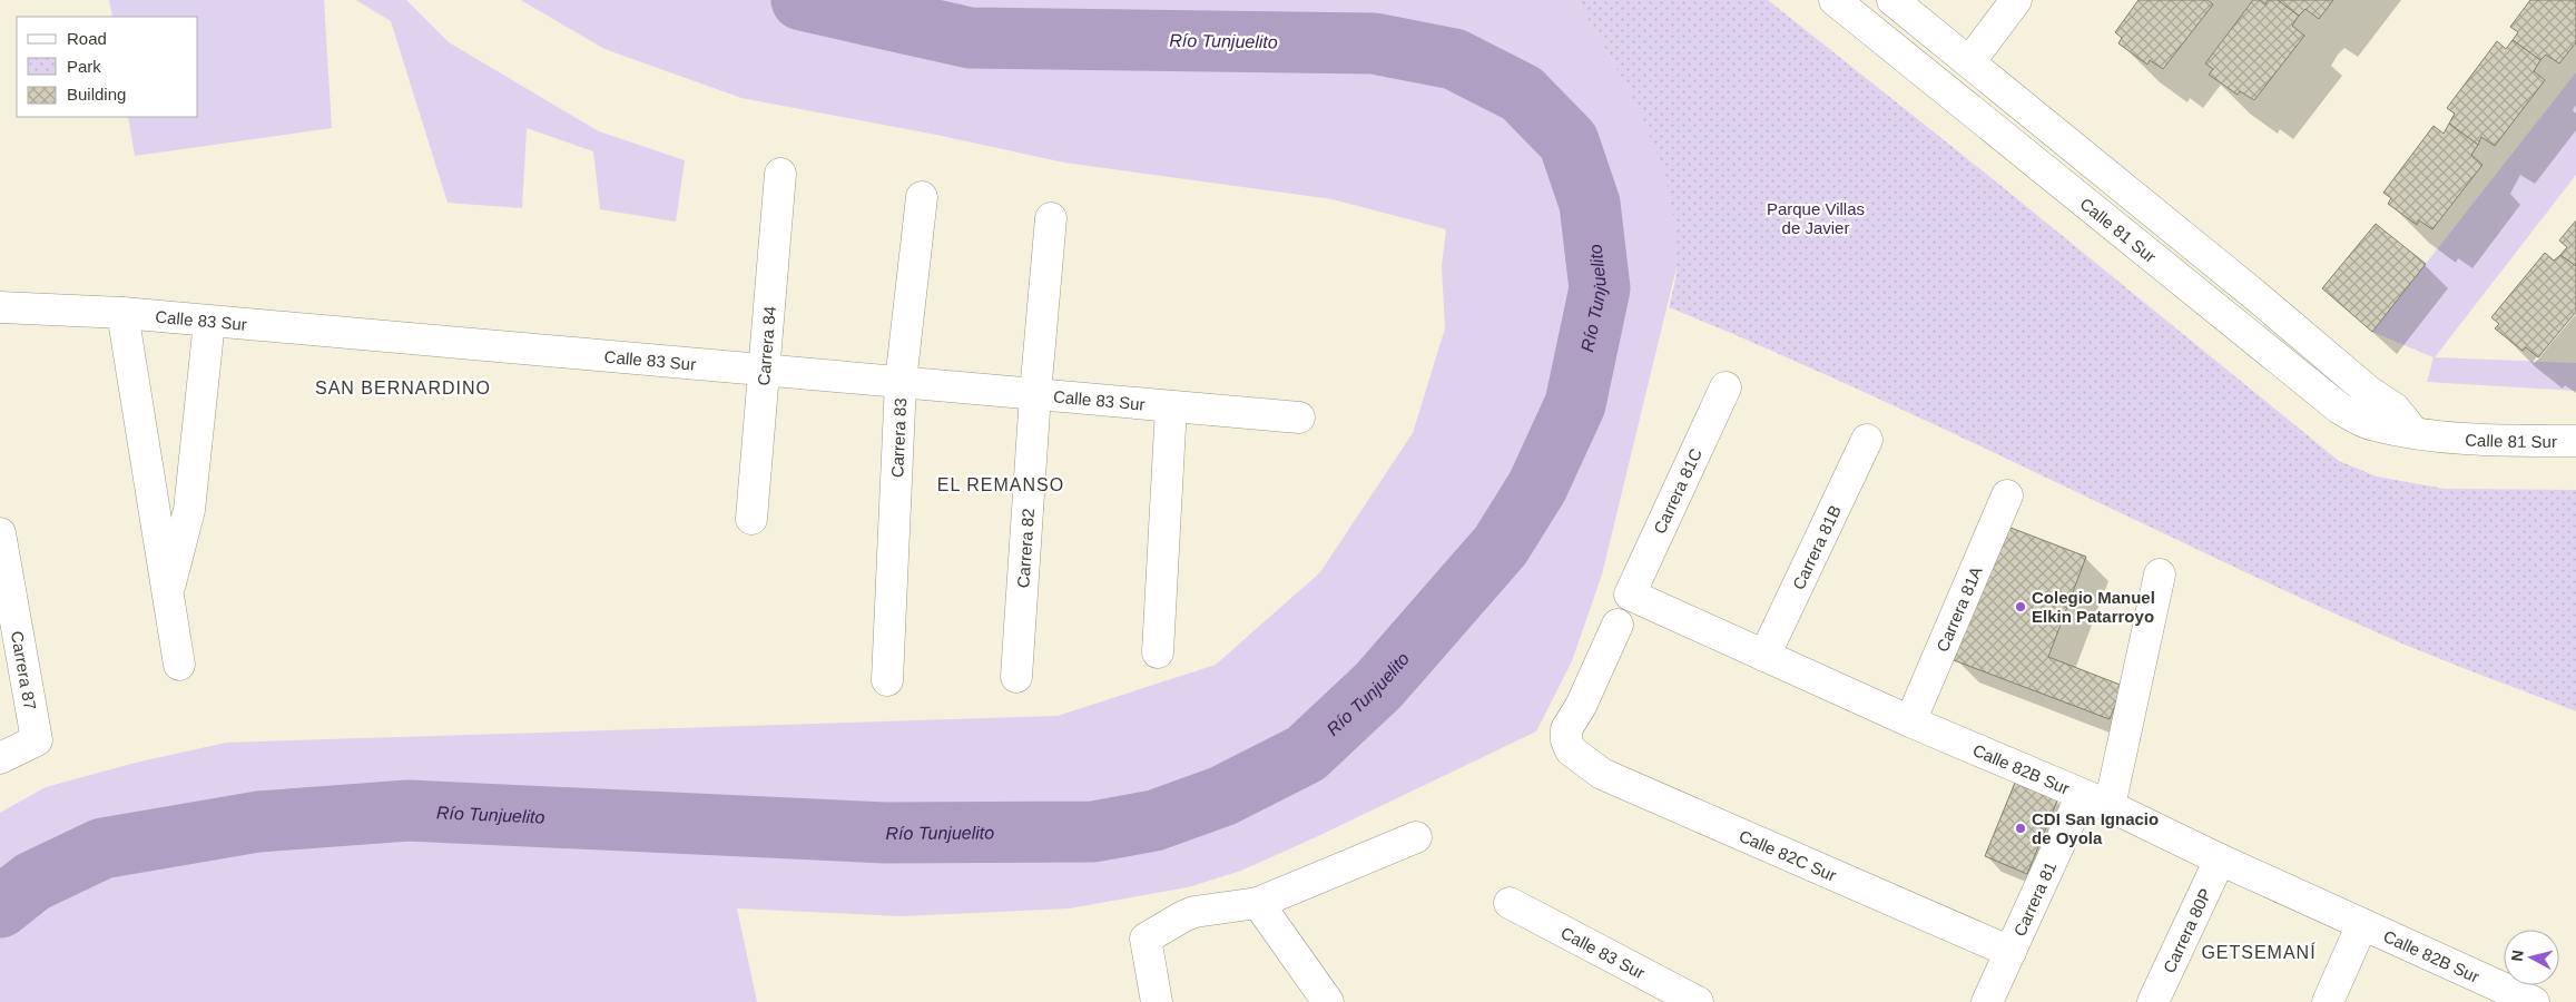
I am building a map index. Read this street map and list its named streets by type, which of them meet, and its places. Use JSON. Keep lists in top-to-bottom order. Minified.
{"streets":{"street":["Calle 81 Sur","Calle 83 Sur","Carrera 84","Carrera 83","Carrera 81C","Carrera 82","Carrera 81B","Carrera 81A","Carrera 87","Calle 82B Sur","Calle 82C Sur","Carrera 81","Carrera 80P"]},"crossings":[["Calle 83 Sur","Carrera 84"],["Calle 83 Sur","Carrera 83"],["Calle 83 Sur","Carrera 82"],["Carrera 81C","Calle 82B Sur"],["Carrera 81B","Calle 82B Sur"],["Carrera 81A","Calle 82B Sur"],["Calle 82B Sur","Carrera 81"],["Calle 82B Sur","Carrera 80P"],["Calle 82C Sur","Carrera 81"]],"districts":["SAN BERNARDINO","EL REMANSO","GETSEMANÍ"],"water":["Río Tunjuelito"],"parks":["Parque Villas de Javier"],"places":["Colegio Manuel Elkin Patarroyo","CDI San Ignacio de Oyola"],"legend":["Road","Park","Building"],"north":"left"}
